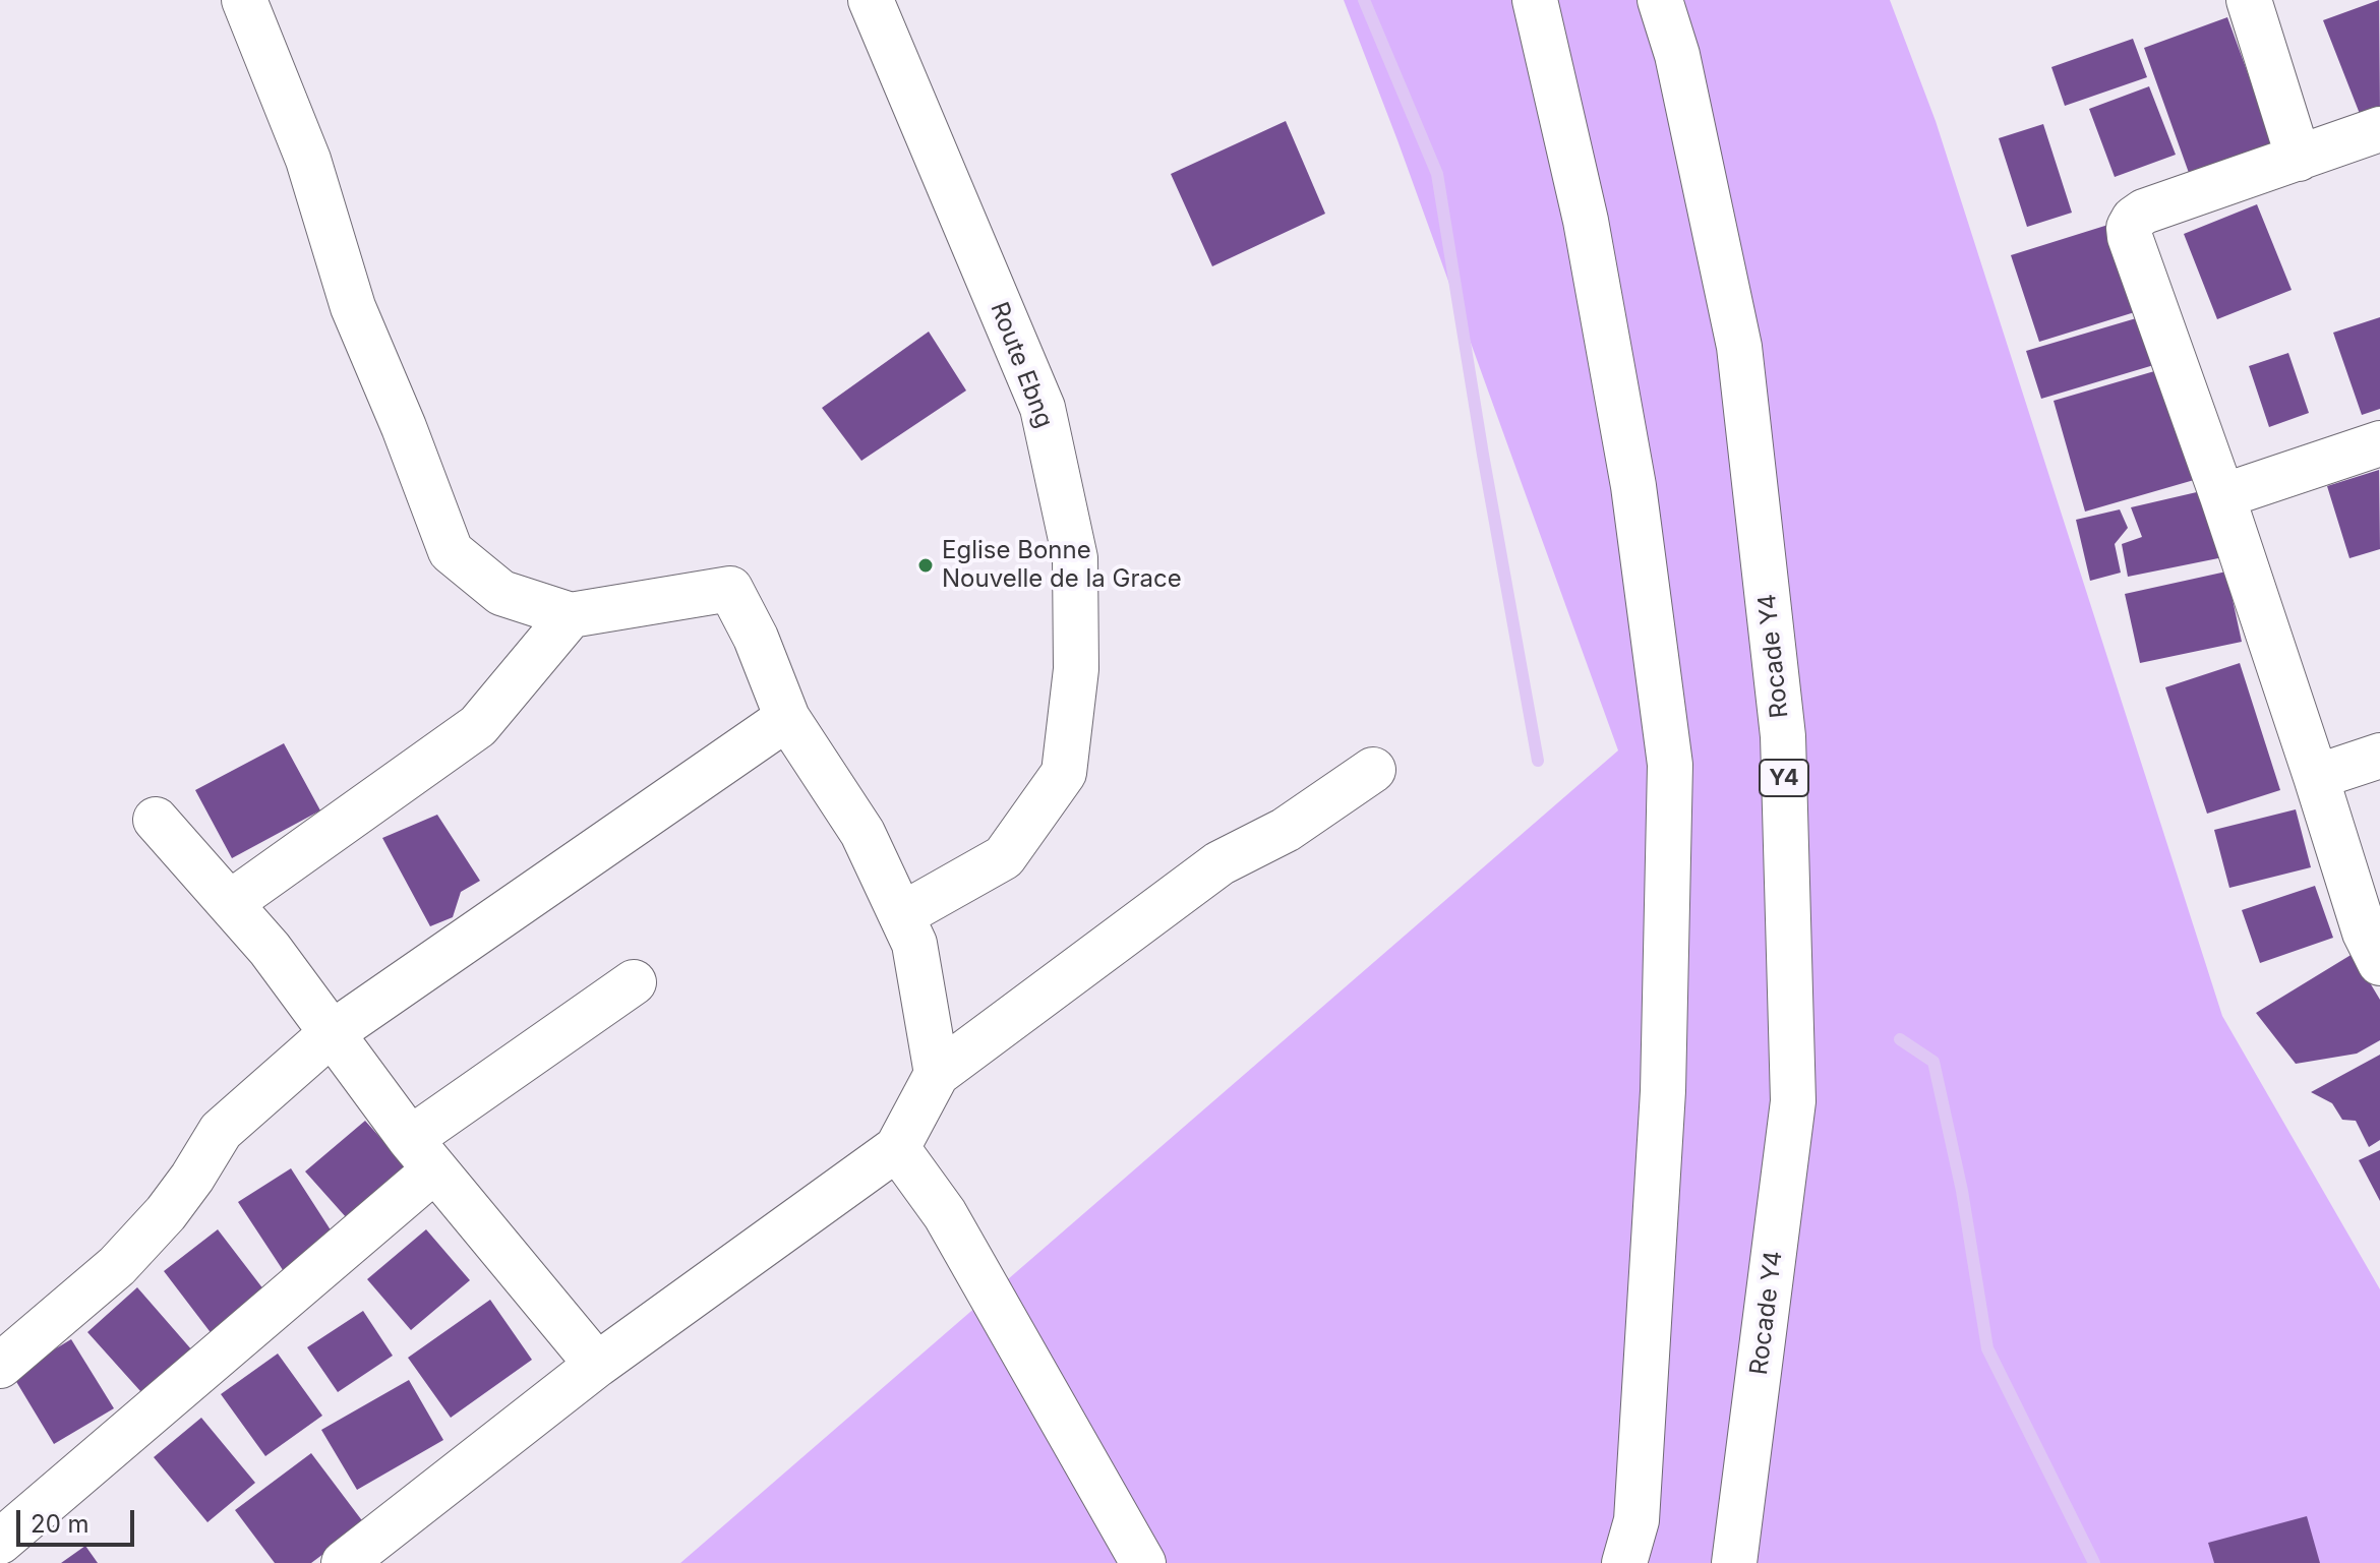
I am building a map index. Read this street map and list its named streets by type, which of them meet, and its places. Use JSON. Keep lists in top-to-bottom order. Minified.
{"streets":{"main road":["Route Ebng","Rocade Y4","Y4"]},"places":["Eglise Bonne Nouvelle de la Grace"],"scale_bar":"20 m"}
